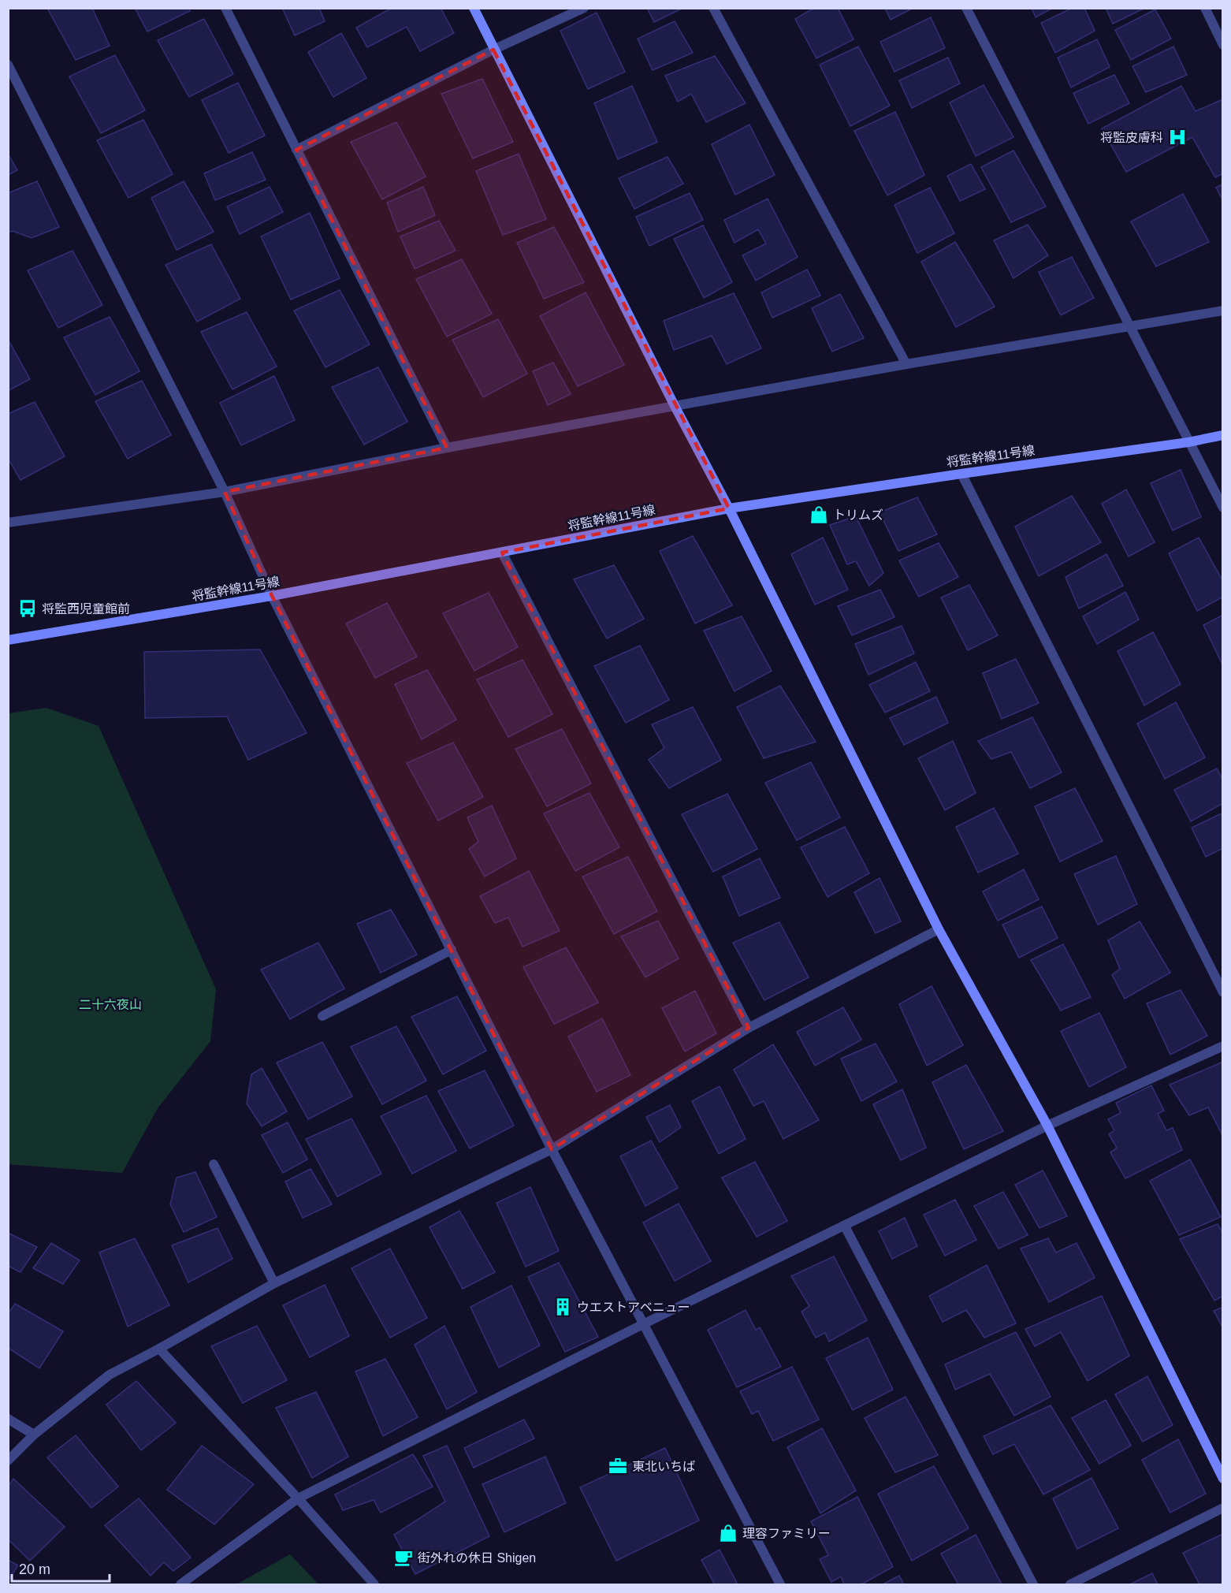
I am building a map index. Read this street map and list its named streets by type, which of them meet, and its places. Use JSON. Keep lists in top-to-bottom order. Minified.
{"streets":{"street":["将監幹線11号線"]},"parks":["二十六夜山"],"places":{"hospital":["将監皮膚科"],"shop":["トリムズ","理容ファミリー"],"bus stop":["将監西児童館前"],"building":["ウエストアベニュー"],"office":["東北いちば"],"cafe":["街外れの休日 Shigen"]},"scale_bar":"20 m"}
